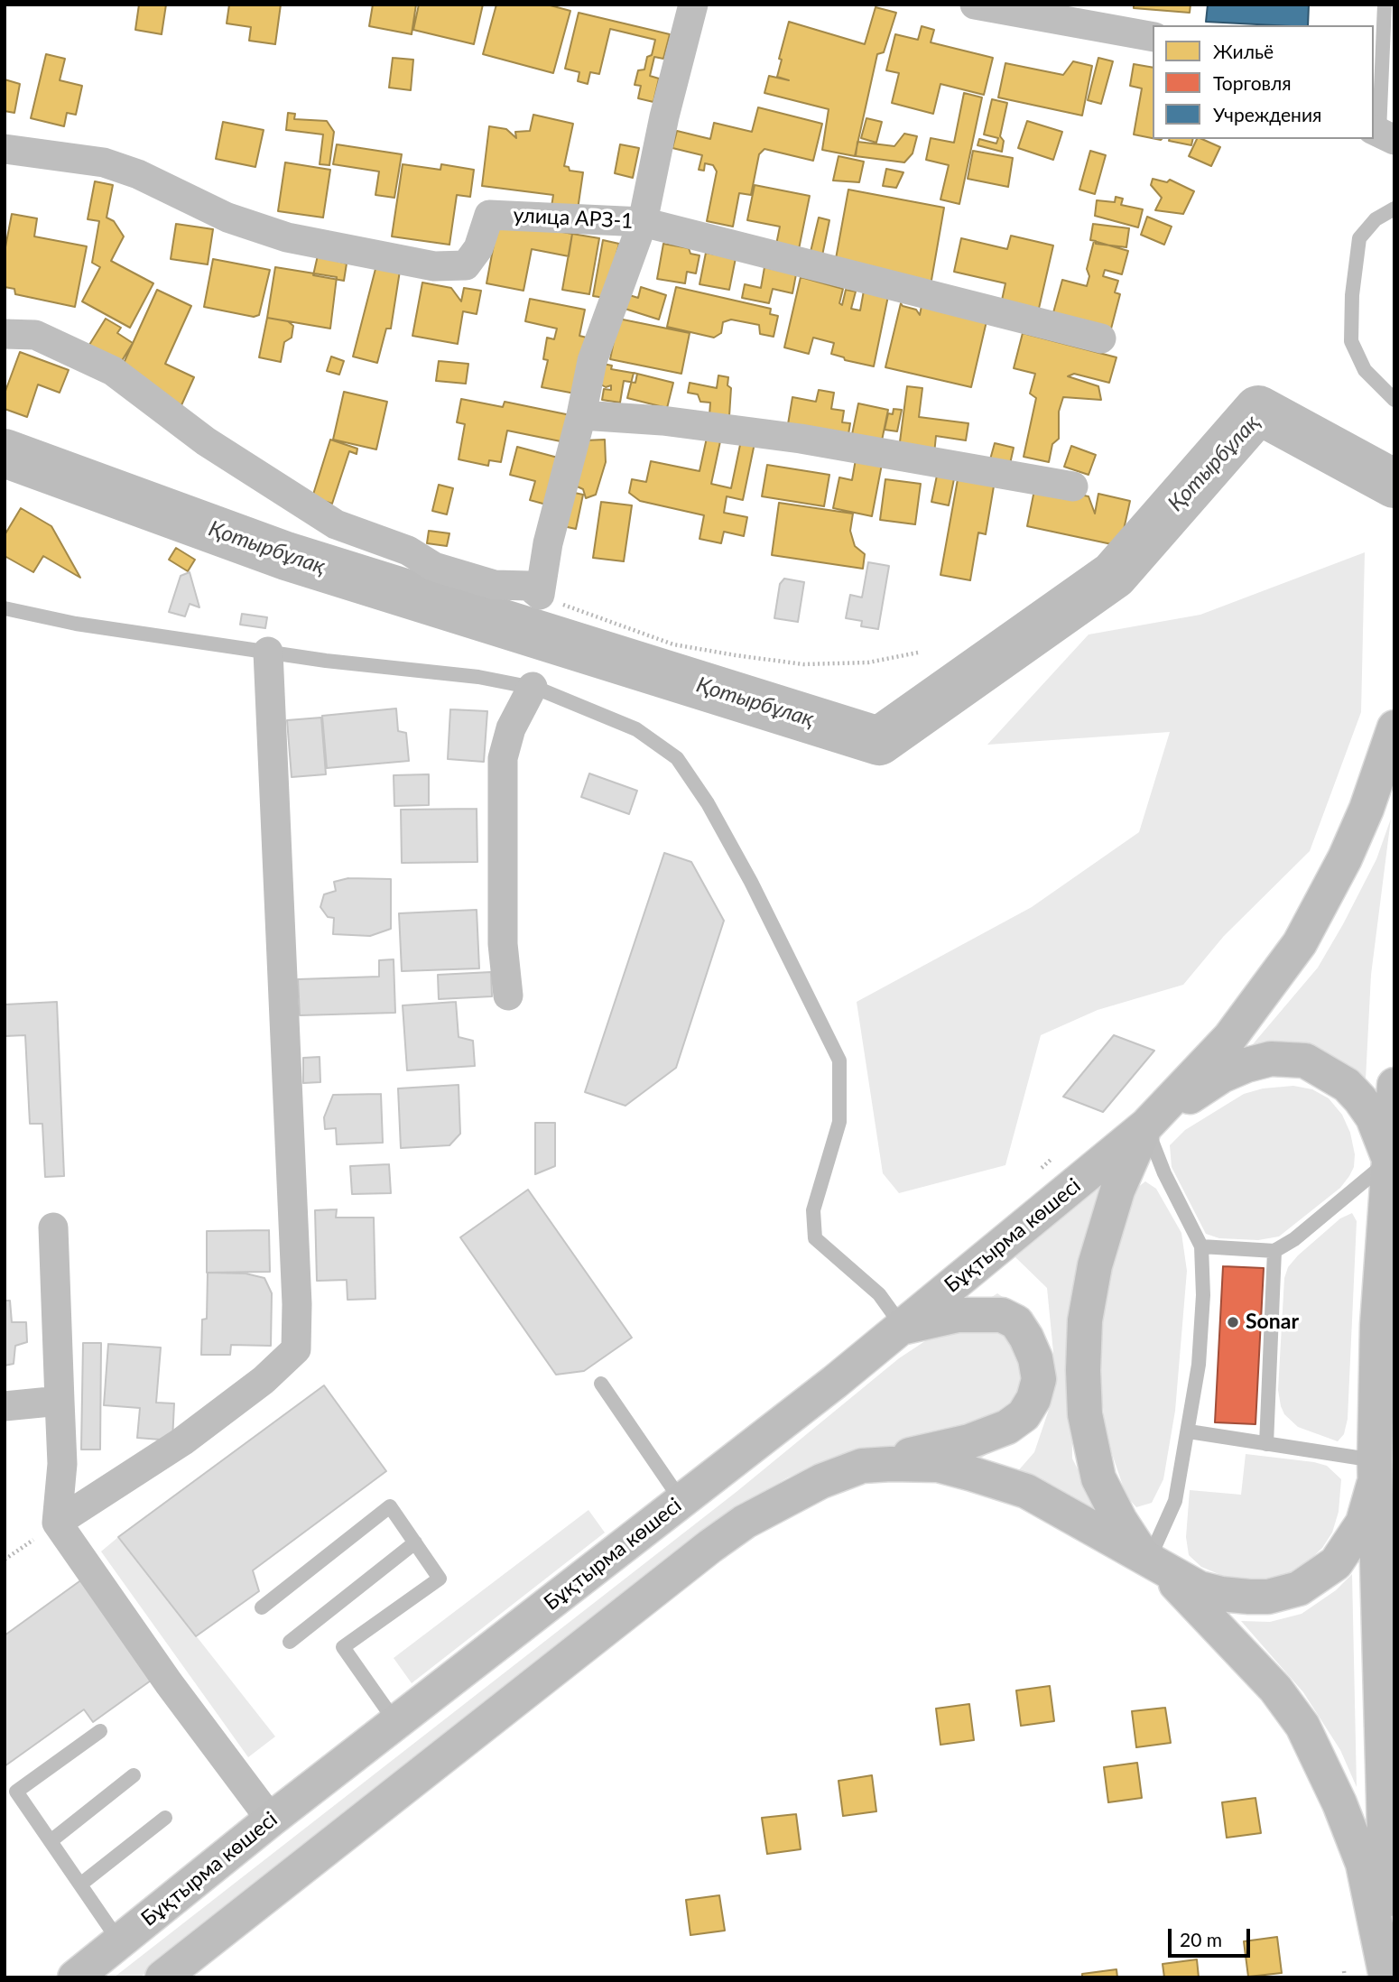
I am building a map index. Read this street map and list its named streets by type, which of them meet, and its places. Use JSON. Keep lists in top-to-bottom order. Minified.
{"streets":{"main road":["Бұқтырма көшесі"],"street":["улица АРЗ-1"]},"water":["Қотырбұлақ"],"places":["Sonar"],"legend":["Жильё","Торговля","Учреждения"],"scale_bar":"20 m"}
